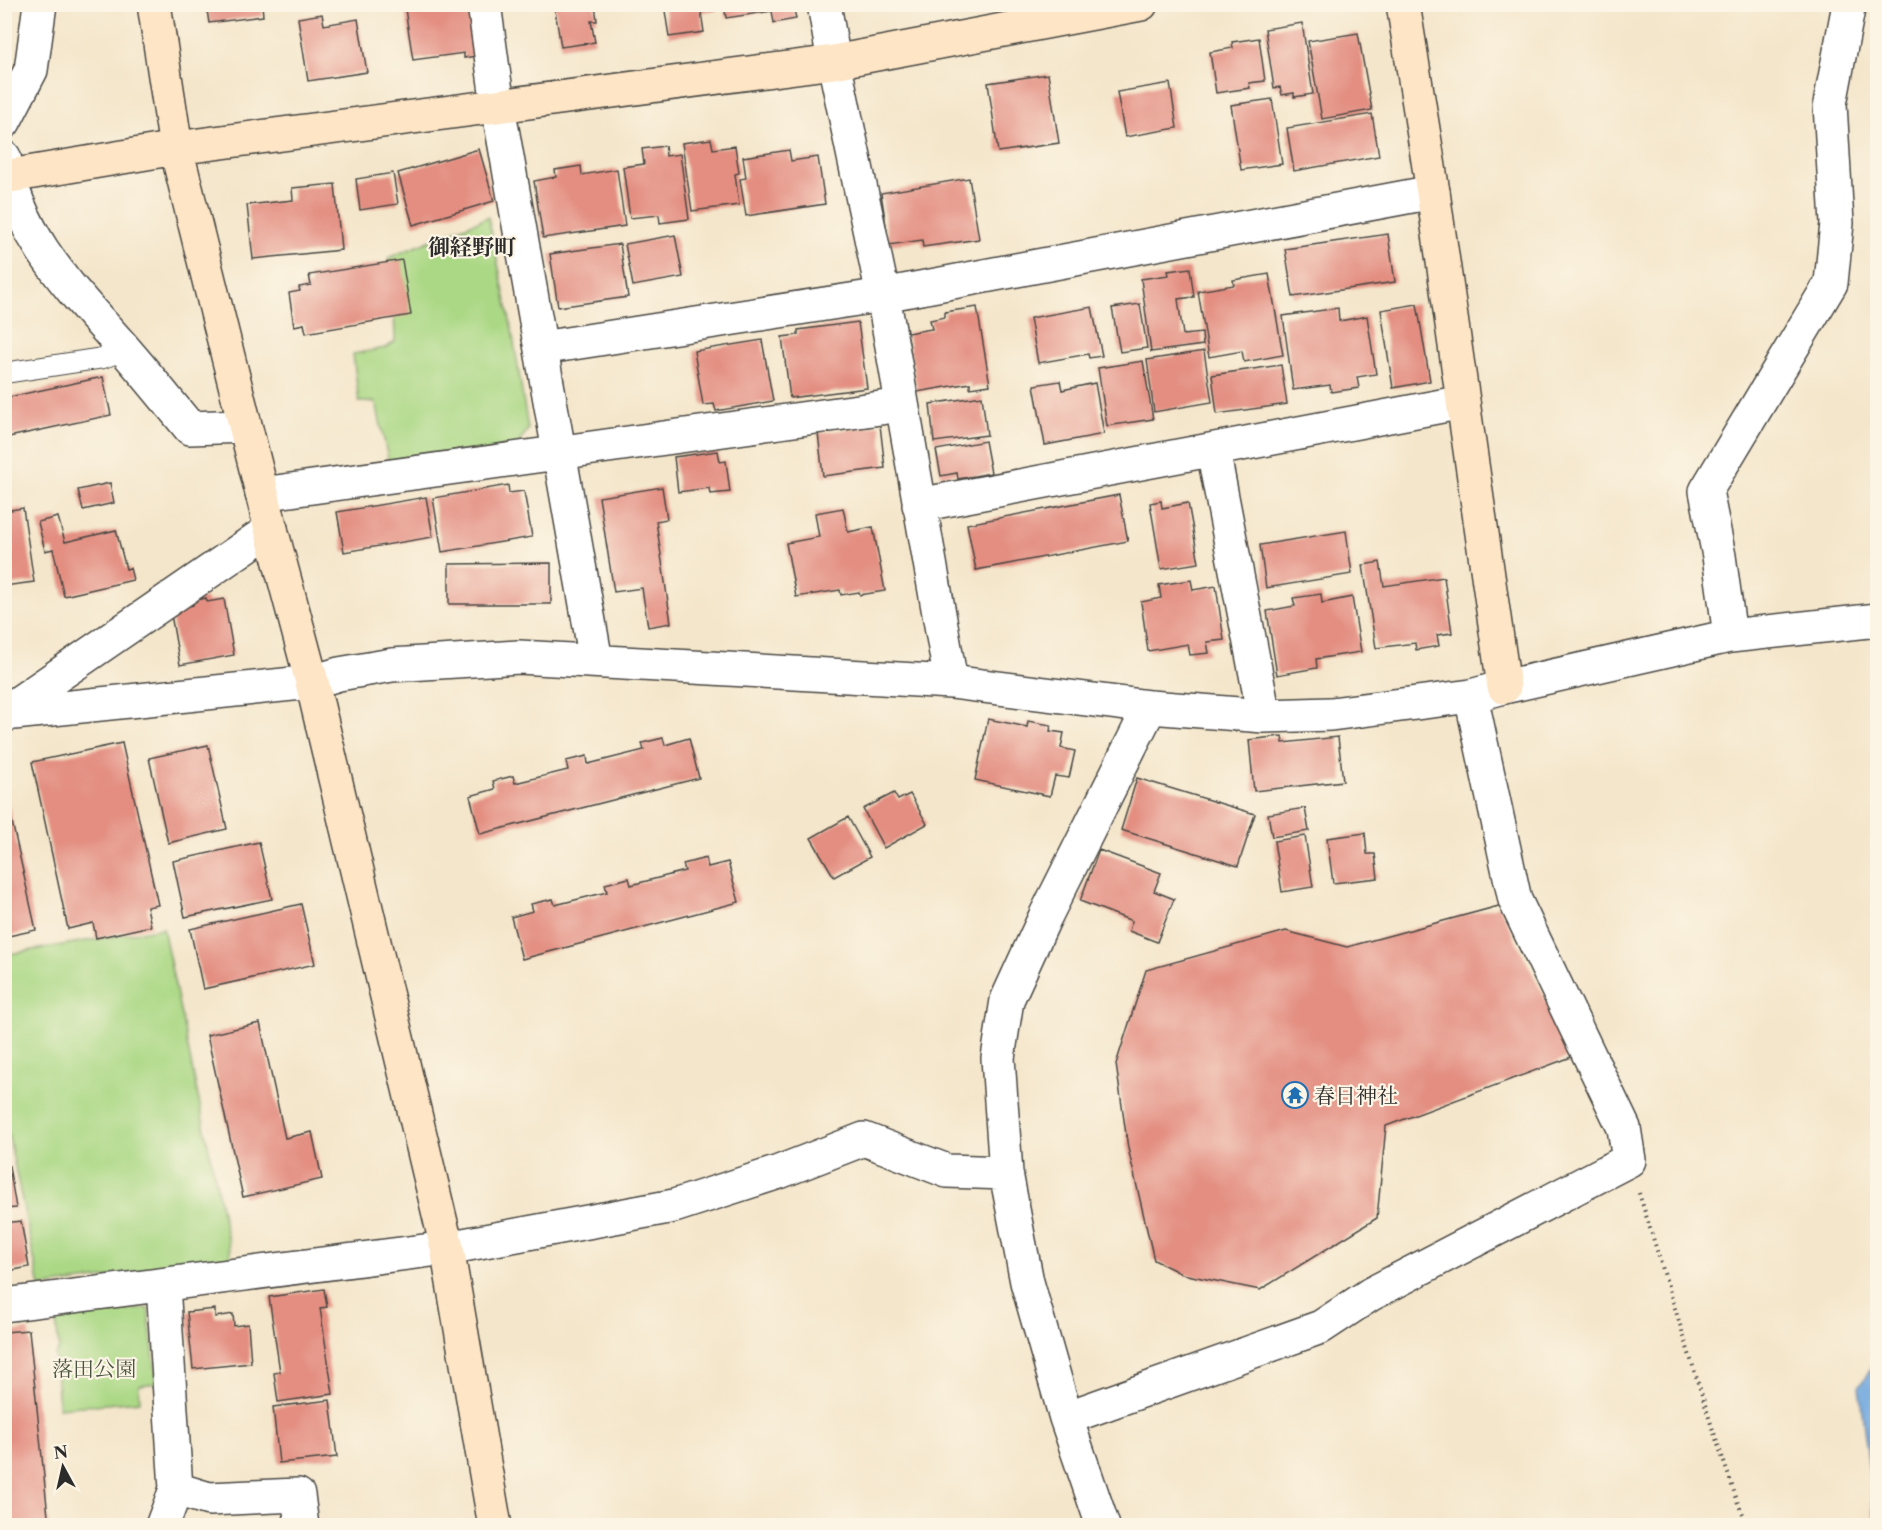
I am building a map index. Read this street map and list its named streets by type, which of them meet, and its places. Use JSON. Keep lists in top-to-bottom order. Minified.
{"districts":["御経野町"],"parks":["落田公園"],"places":{"temple":["春日神社"]},"north":"top"}
